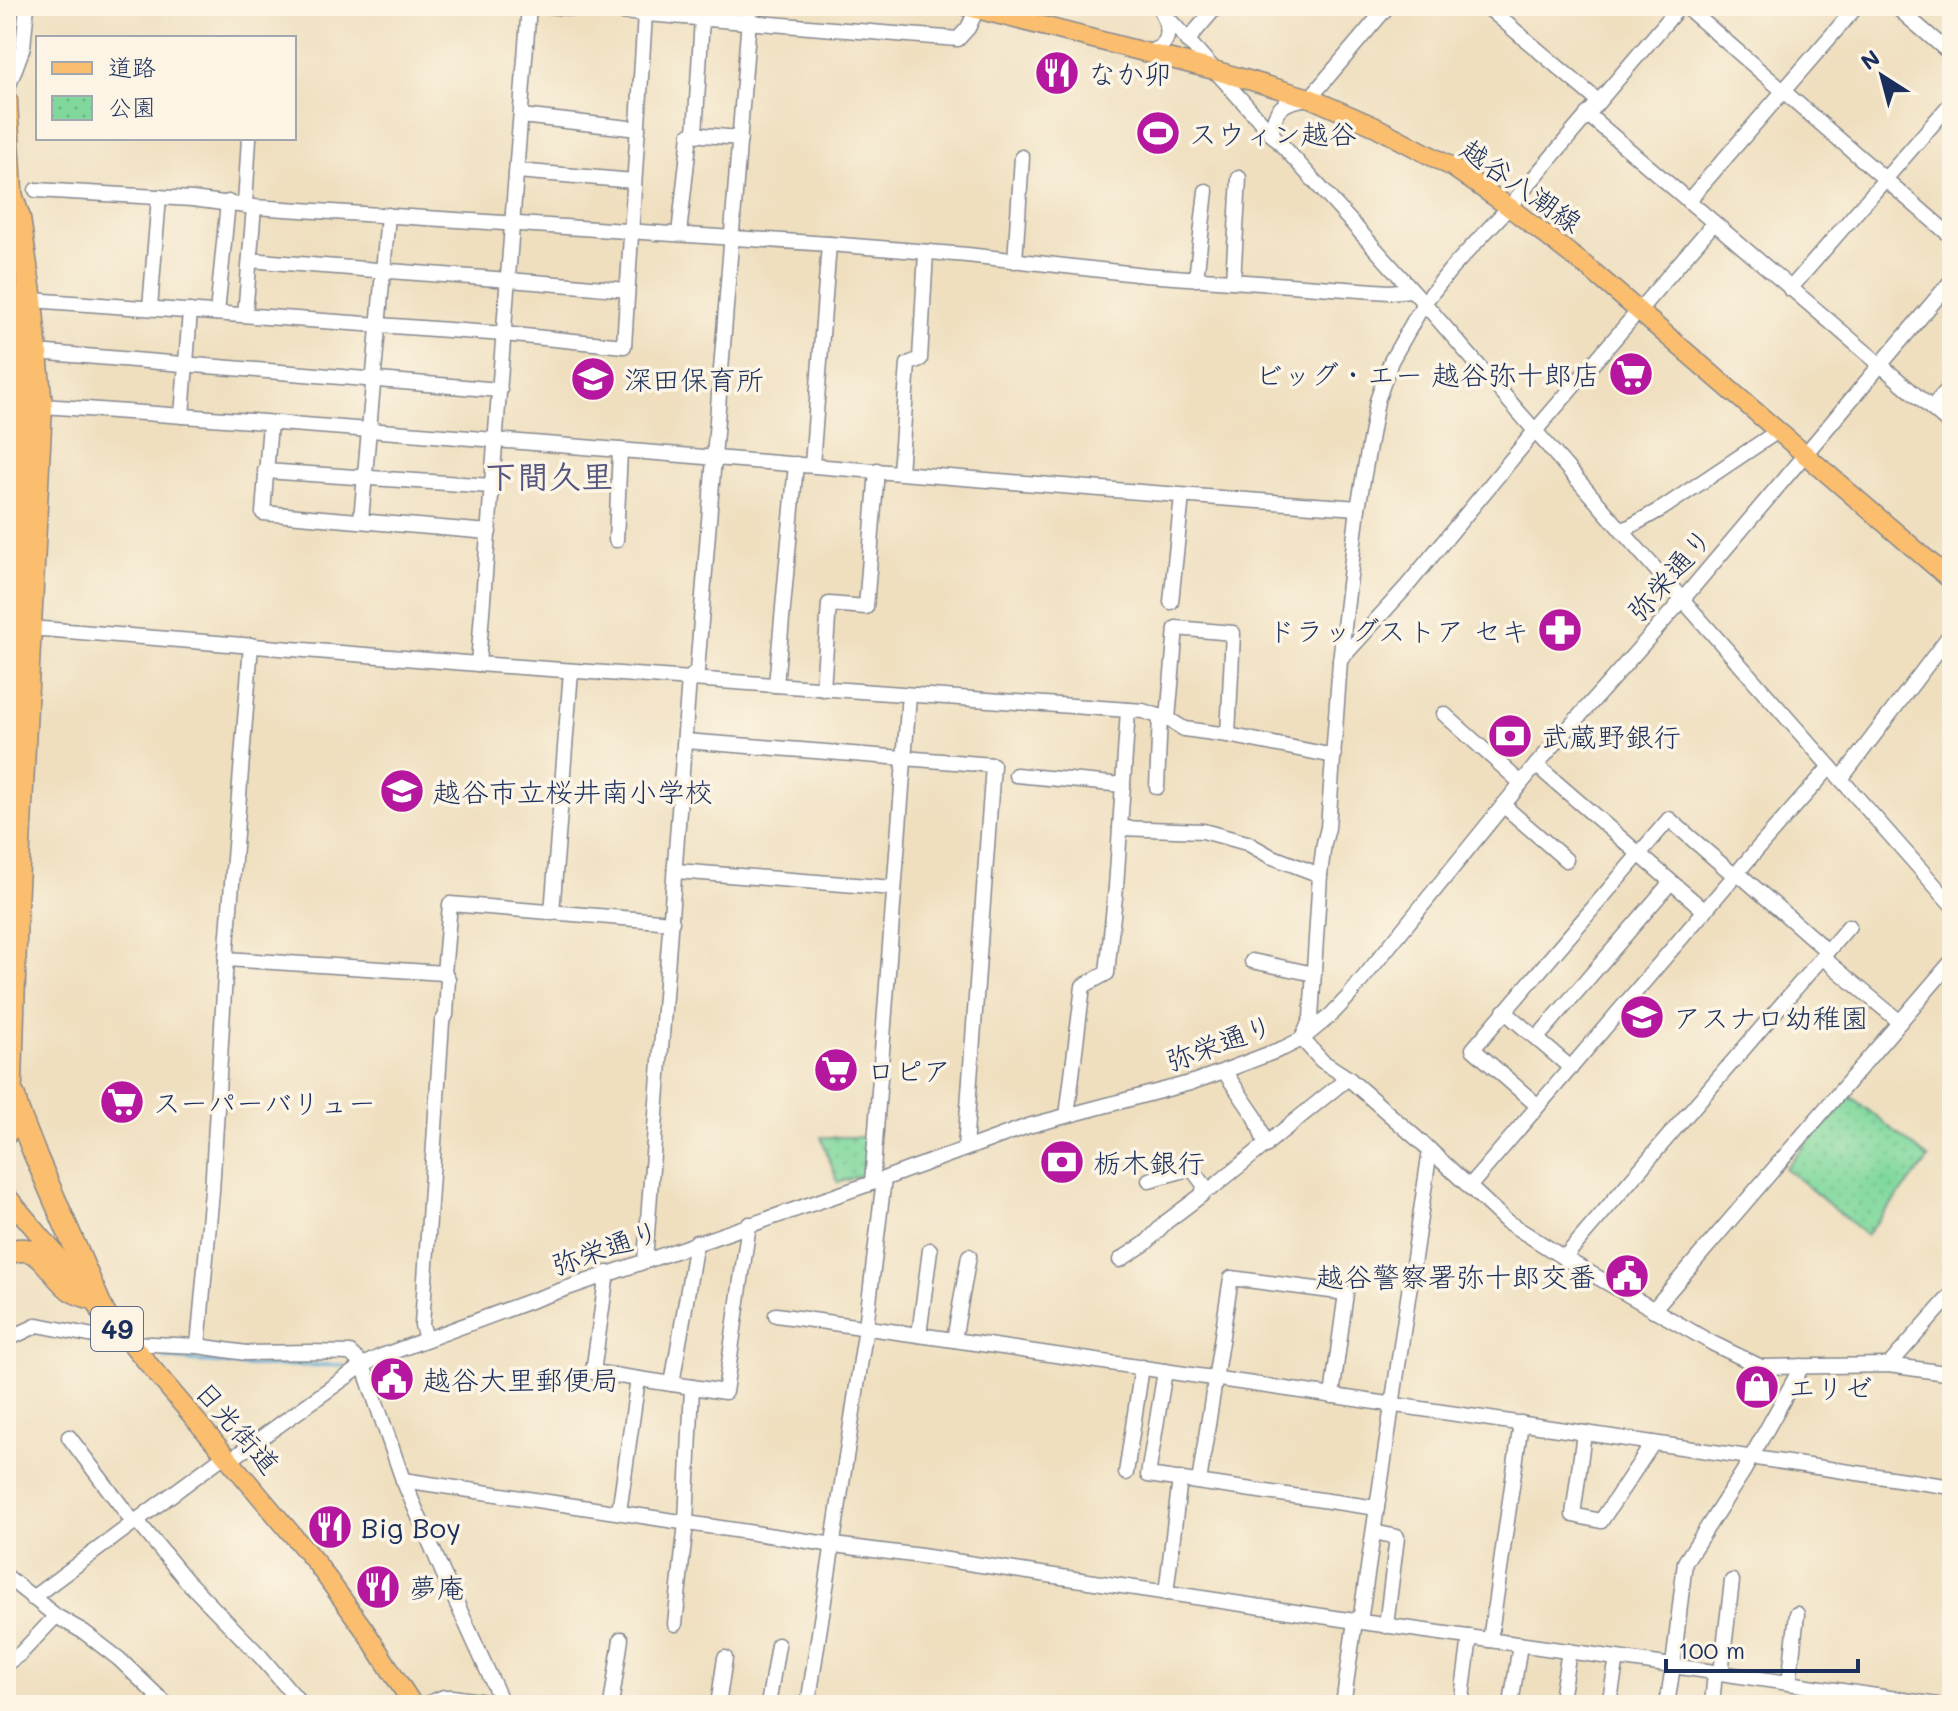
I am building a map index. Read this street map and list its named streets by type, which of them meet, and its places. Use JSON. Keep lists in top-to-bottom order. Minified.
{"streets":{"main road":["越谷八潮線","49","日光街道"],"street":["弥栄通り"]},"crossings":[["越谷八潮線","弥栄通り"],["弥栄通り","日光街道"]],"districts":["下間久里"],"places":{"restaurant":["なか卯","Big Boy","夢庵"],"sports":["スウィン越谷"],"supermarket":["ビッグ・エー 越谷弥十郎店","ロピア","スーパーバリュー"],"school or university":["深田保育所","越谷市立桜井南小学校","アスナロ幼稚園"],"pharmacy":["ドラッグストア セキ"],"bank":["武蔵野銀行","栃木銀行"],"public building":["越谷警察署弥十郎交番","越谷大里郵便局"],"shop":["エリゼ"]},"legend":["道路","公園"],"scale_bar":"100 m","north":"top left"}
